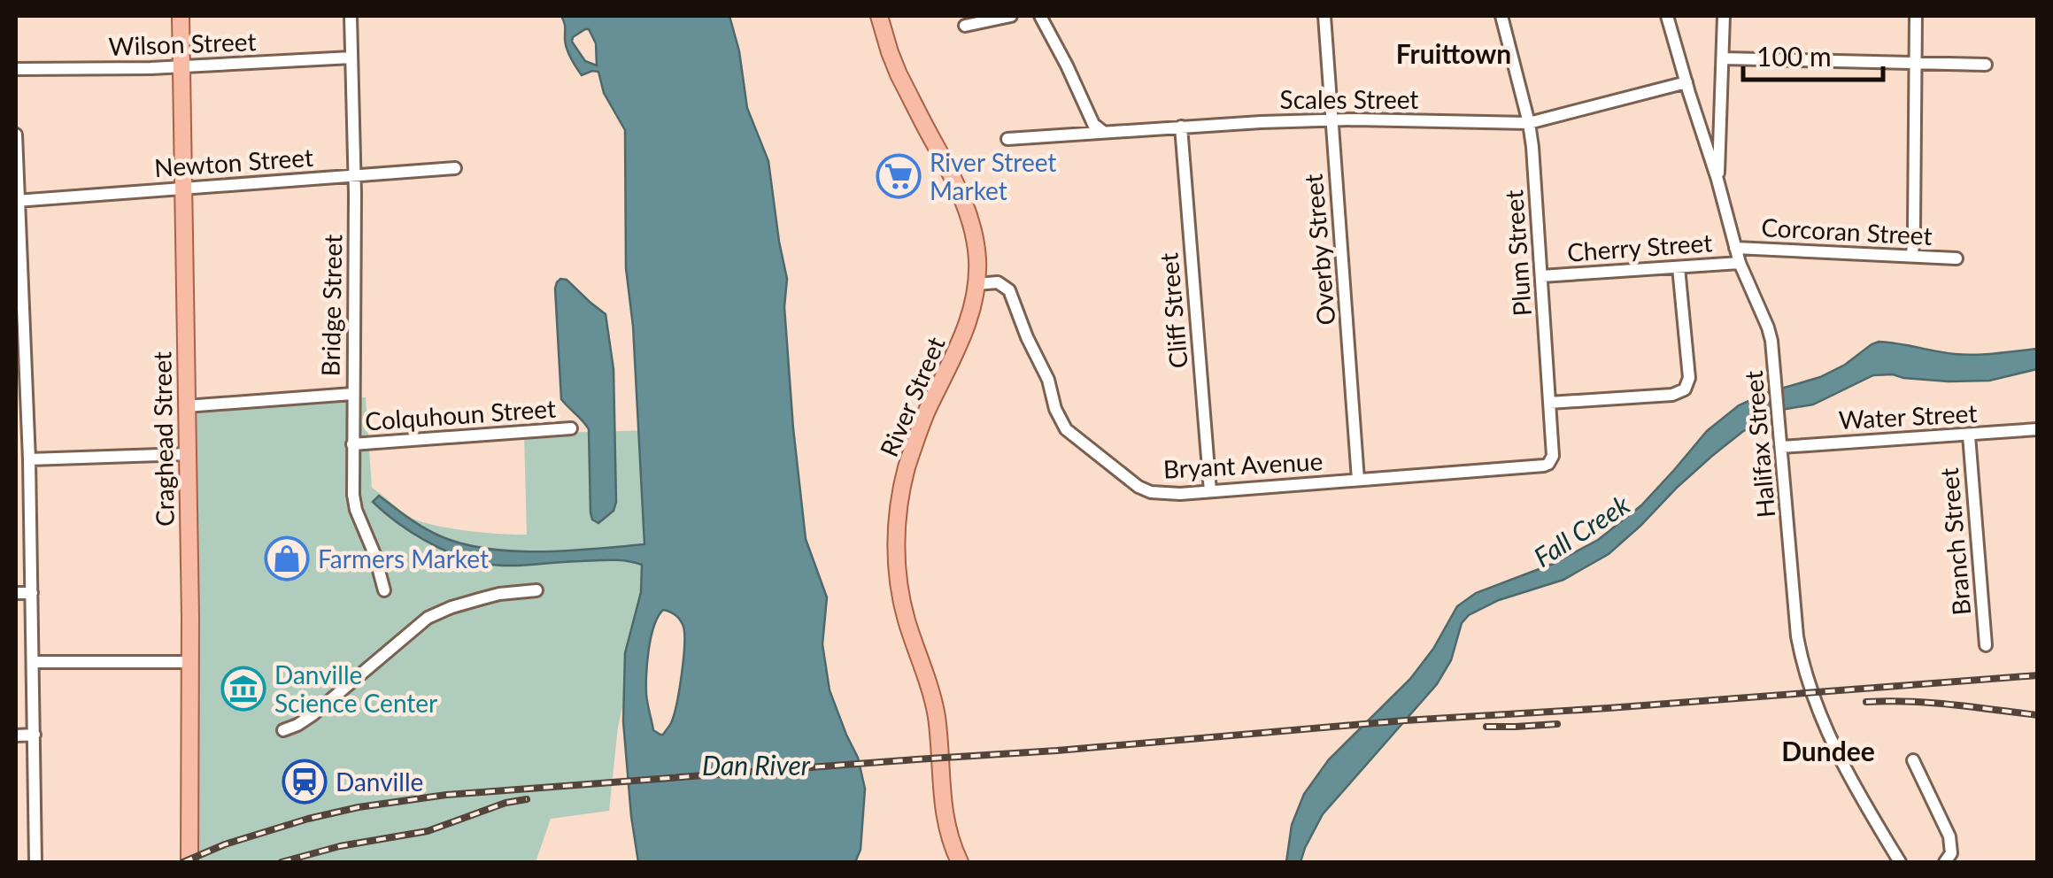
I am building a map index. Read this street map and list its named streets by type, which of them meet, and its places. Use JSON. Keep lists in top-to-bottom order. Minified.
{"streets":{"main road":["River Street","Craghead Street"],"street":["Wilson Street","Scales Street","Newton Street","Corcoran Street","Cherry Street","Overby Street","Plum Street","Bridge Street","Cliff Street","Colquhoun Street","Water Street","Halifax Street","Bryant Avenue","Branch Street"]},"crossings":[["Wilson Street","Bridge Street"],["Wilson Street","Craghead Street"],["Scales Street","Overby Street"],["Scales Street","Plum Street"],["Scales Street","Cliff Street"],["Scales Street","Halifax Street"],["Newton Street","Bridge Street"],["Newton Street","Craghead Street"],["Corcoran Street","Halifax Street"],["Cherry Street","Plum Street"],["Cherry Street","Halifax Street"],["Overby Street","Bryant Avenue"],["Plum Street","Bryant Avenue"],["Bridge Street","Colquhoun Street"],["Cliff Street","Bryant Avenue"],["River Street","Bryant Avenue"],["Colquhoun Street","Craghead Street"],["Water Street","Halifax Street"],["Water Street","Branch Street"]],"districts":["Fruittown","Dundee"],"water":["Fall Creek","Dan River"],"places":{"supermarket":["River Street Market"],"shop":["Farmers Market"],"museum":["Danville Science Center"],"station":["Danville"]},"scale_bar":"100 m"}
